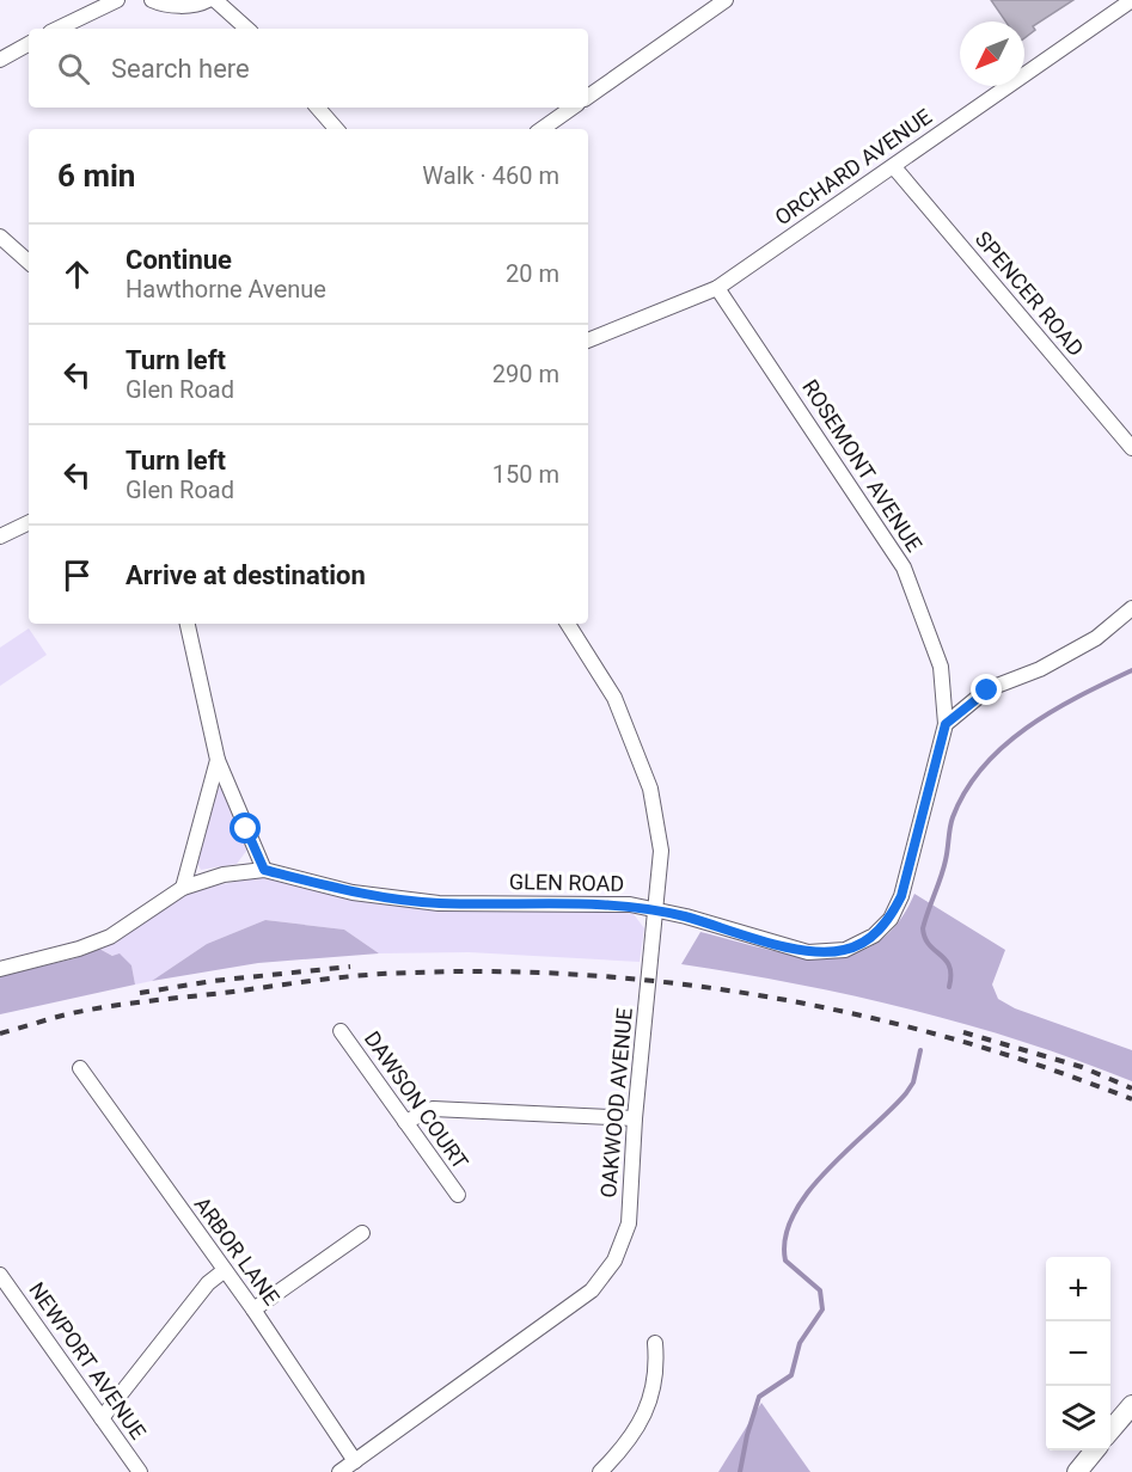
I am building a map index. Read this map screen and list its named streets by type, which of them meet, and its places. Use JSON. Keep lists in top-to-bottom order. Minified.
{"streets":{"street":["ORCHARD AVENUE","SPENCER ROAD","ROSEMONT AVENUE","GLEN ROAD","DAWSON COURT","OAKWOOD AVENUE","ARBOR LANE","NEWPORT AVENUE"]},"crossings":[["ORCHARD AVENUE","SPENCER ROAD"],["ORCHARD AVENUE","ROSEMONT AVENUE"],["ROSEMONT AVENUE","GLEN ROAD"],["GLEN ROAD","OAKWOOD AVENUE"],["OAKWOOD AVENUE","ARBOR LANE"]],"north":"bottom left","page":{"search":"Search here","heading":["6 min","Walk · 460 m"],"list":[["Continue","Hawthorne Avenue","20 m"],["Turn left","Glen Road","290 m"],["Turn left","Glen Road","150 m"],"Arrive at destination"],"map_buttons":["+","−"]}}
